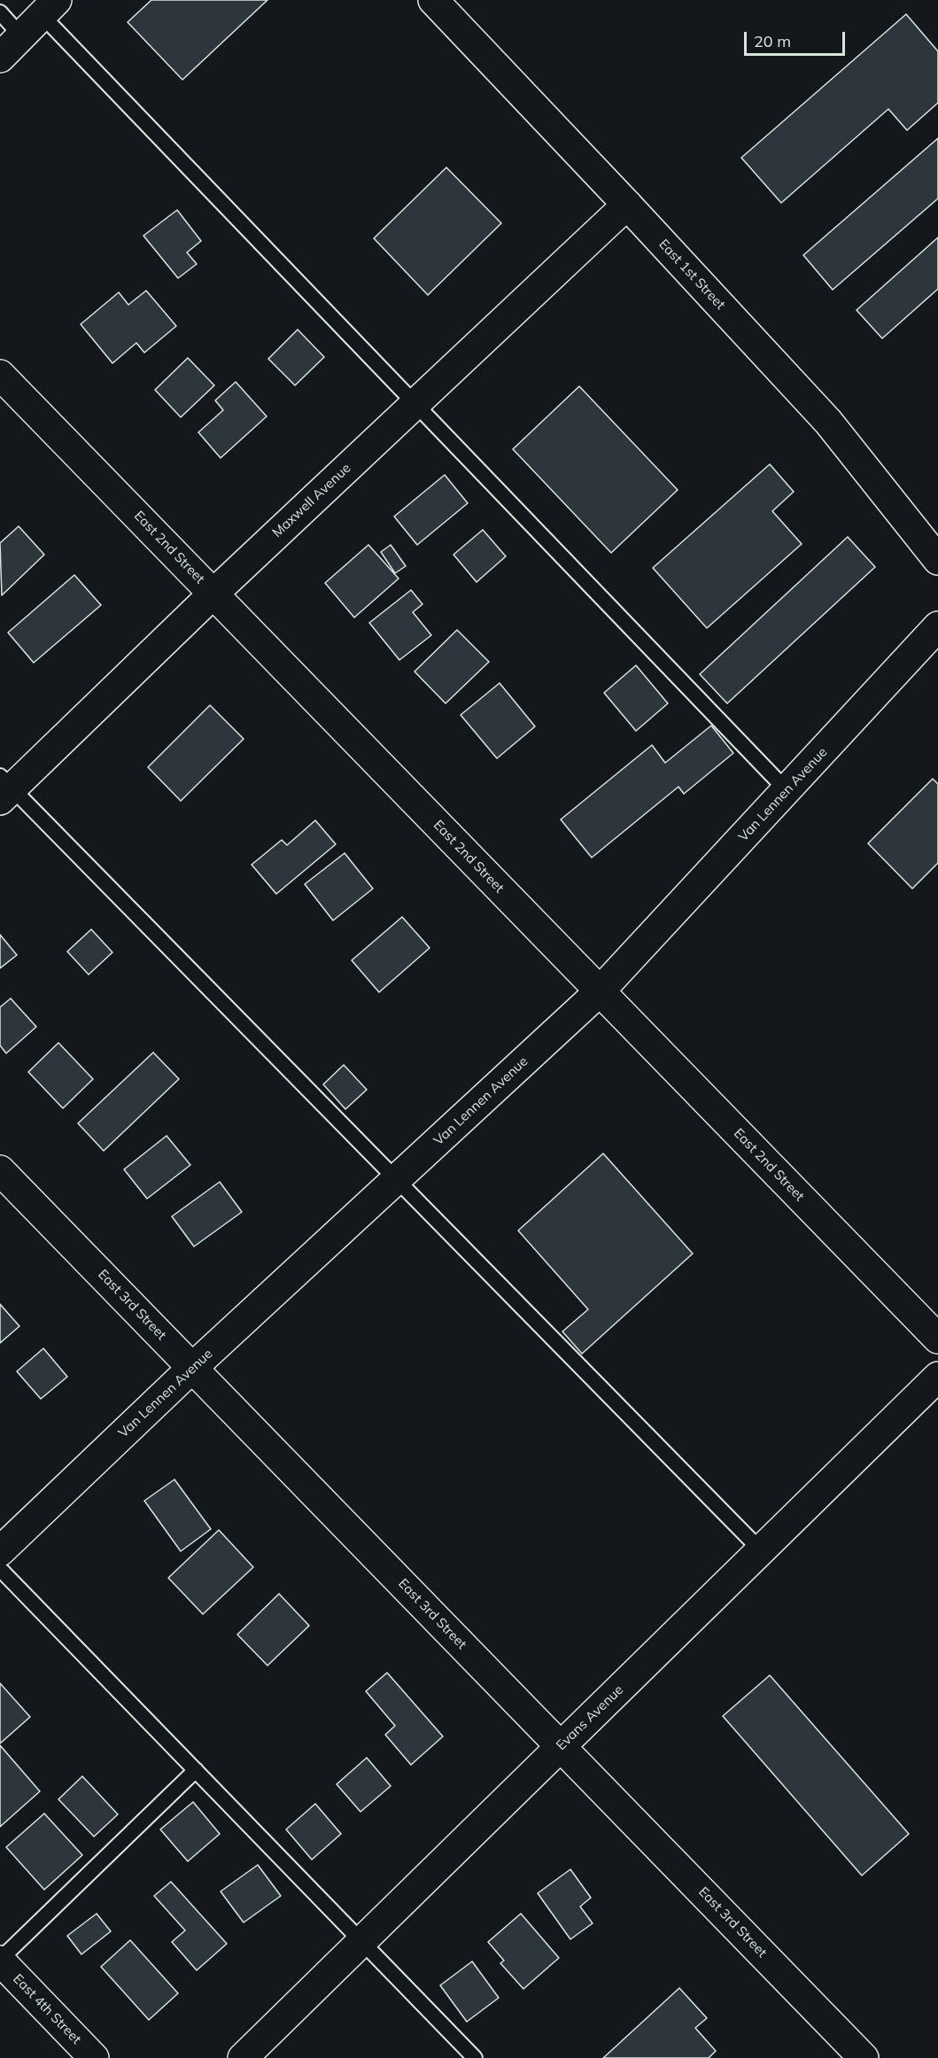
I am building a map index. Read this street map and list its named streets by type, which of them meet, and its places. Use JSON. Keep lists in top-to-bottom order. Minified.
{"streets":{"street":["East 1st Street","Maxwell Avenue","East 2nd Street","Van Lennen Avenue","East 3rd Street","Evans Avenue","East 4th Street"]},"crossings":[["East 1st Street","Maxwell Avenue"],["Maxwell Avenue","East 2nd Street"],["East 2nd Street","Van Lennen Avenue"],["Van Lennen Avenue","East 3rd Street"],["East 3rd Street","Evans Avenue"]],"scale_bar":"20 m"}
